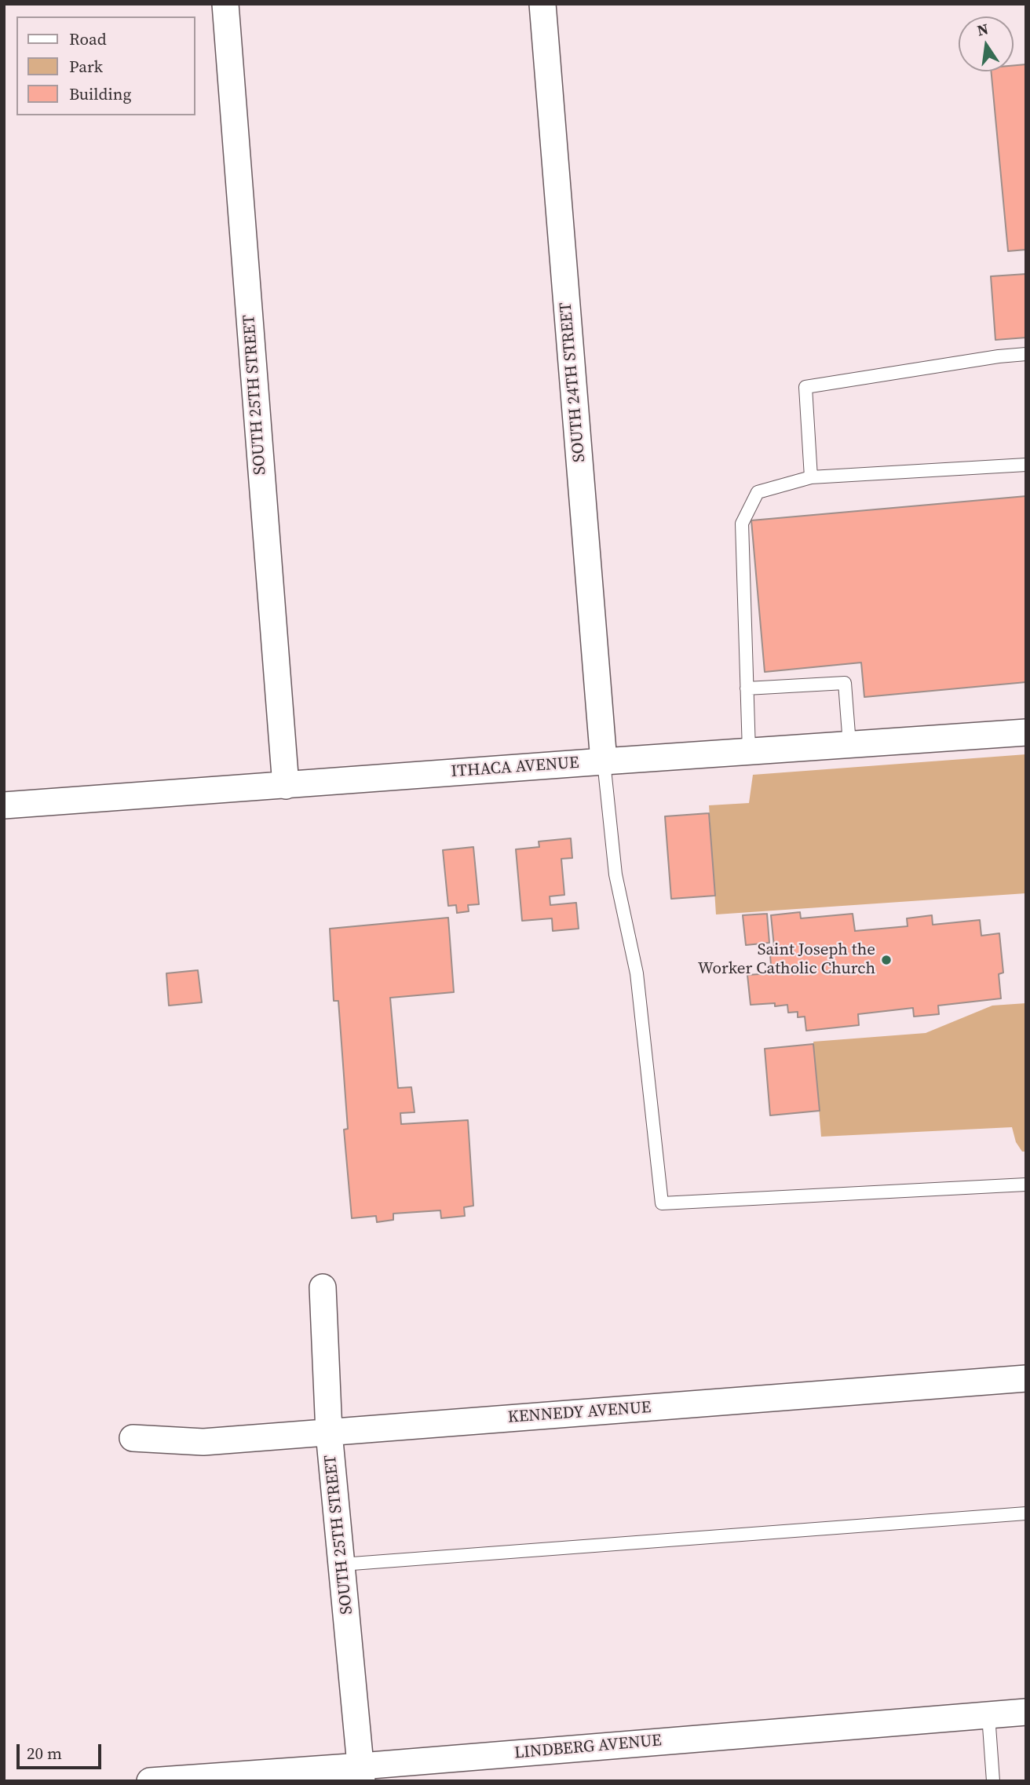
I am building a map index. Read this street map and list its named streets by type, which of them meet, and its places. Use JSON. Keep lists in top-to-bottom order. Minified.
{"streets":{"street":["SOUTH 24TH STREET","SOUTH 25TH STREET","ITHACA AVENUE","KENNEDY AVENUE","LINDBERG AVENUE"]},"crossings":[["SOUTH 24TH STREET","ITHACA AVENUE"],["SOUTH 25TH STREET","ITHACA AVENUE"],["SOUTH 25TH STREET","KENNEDY AVENUE"],["SOUTH 25TH STREET","LINDBERG AVENUE"]],"places":["Saint Joseph the Worker Catholic Church"],"legend":["Road","Park","Building"],"scale_bar":"20 m","north":"top"}
